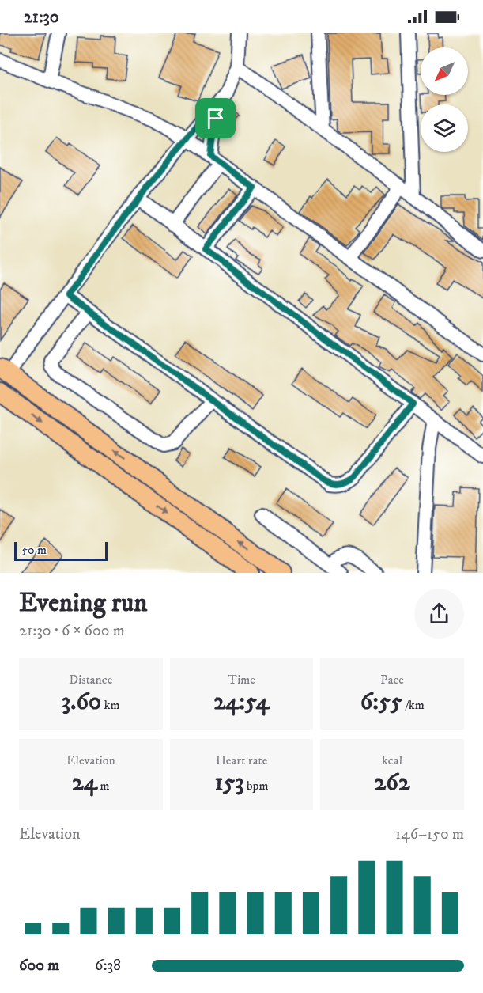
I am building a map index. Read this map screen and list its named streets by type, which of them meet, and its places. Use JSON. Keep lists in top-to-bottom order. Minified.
{"scale_bar":"50 m","north":"bottom left","page":{"status":"21:30","scale":"50 m","heading":["Evening run","21:30 · 6 × 600 m"],"stats":[["Distance","3.60 km"],["Time","24:54"],["Pace","6:55 /km"],["Elevation","24 m"],["Heart rate","153 bpm"],["kcal","262"]],"chart":["Elevation","146–150 m"],"list":[{"name":"600 m","note":"6:38"}]}}
